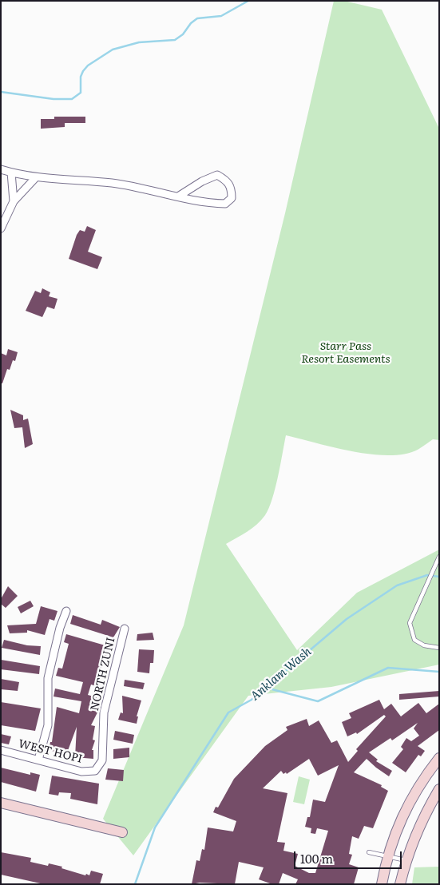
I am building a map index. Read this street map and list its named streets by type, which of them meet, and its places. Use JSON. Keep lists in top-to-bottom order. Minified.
{"streets":{"street":["NORTH ZUNI","WEST HOPI"]},"crossings":[["NORTH ZUNI","WEST HOPI"]],"water":["Anklam Wash"],"parks":["Starr Pass Resort Easements"],"scale_bar":"100 m"}
